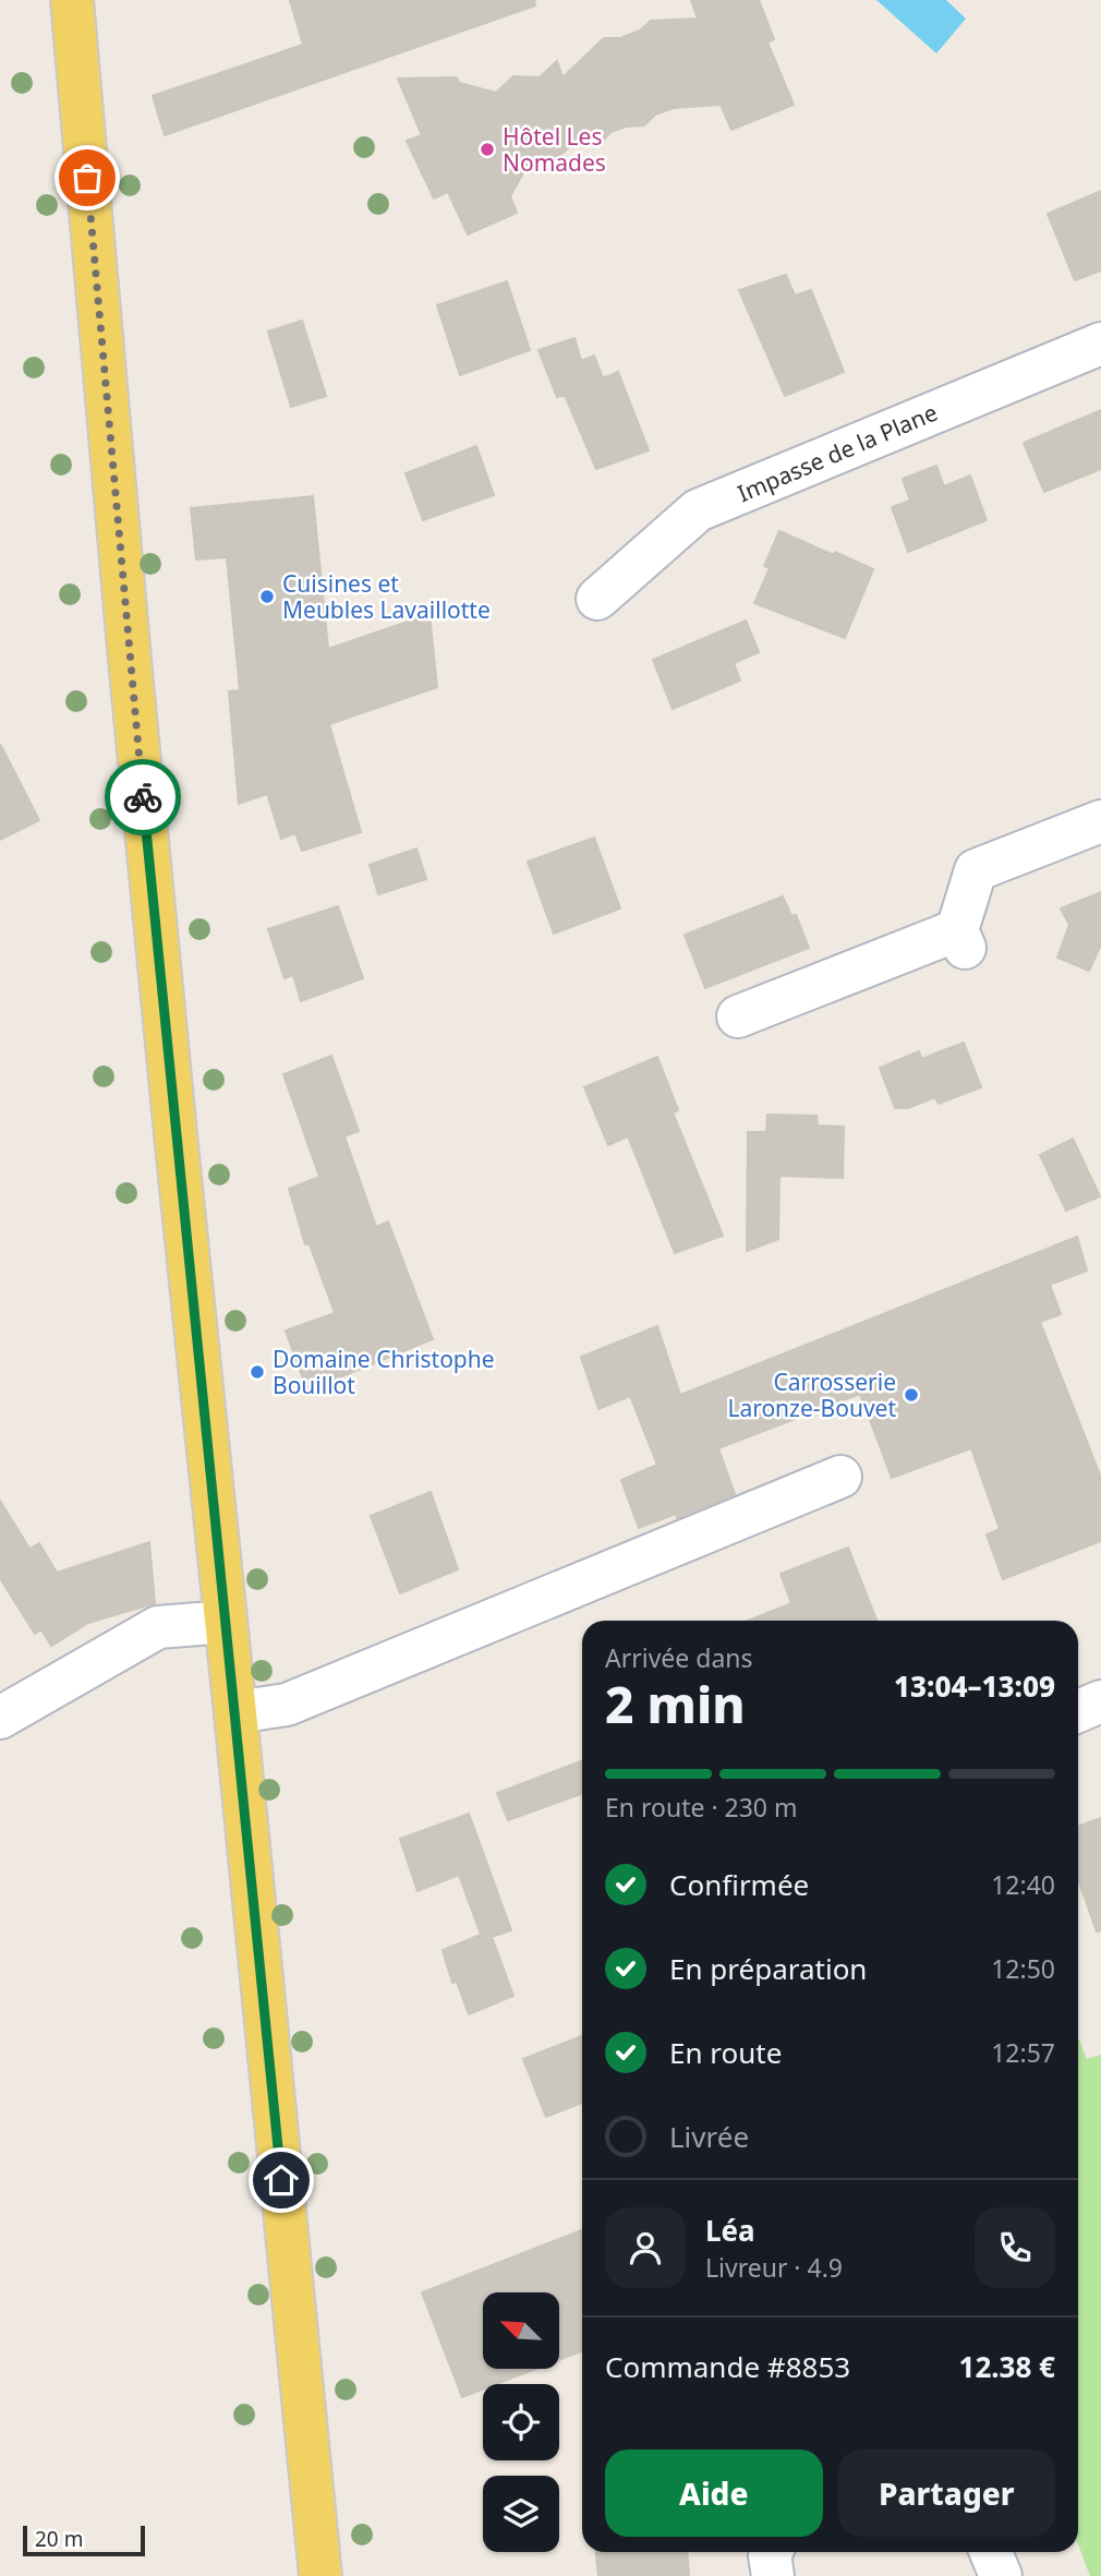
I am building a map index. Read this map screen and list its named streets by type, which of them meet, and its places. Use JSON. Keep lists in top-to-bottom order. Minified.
{"streets":{"street":["Impasse de la Plane"]},"places":["Hôtel Les Nomades","Cuisines et Meubles Lavaillotte","Domaine Christophe Bouillot","Carrosserie Laronze-Bouvet"],"scale_bar":"20 m","north":"top left","page":{"heading":["2 min","Arrivée dans","13:04–13:09"],"panel":["Léa","Livreur · 4.9","Commande #8853","12.38 €"],"bar":"En route · 230 m","list":[["Confirmée","12:40"],["En préparation","12:50"],["En route","12:57"],"Livrée"],"buttons":["Aide","Partager"],"scale":"20 m"}}
